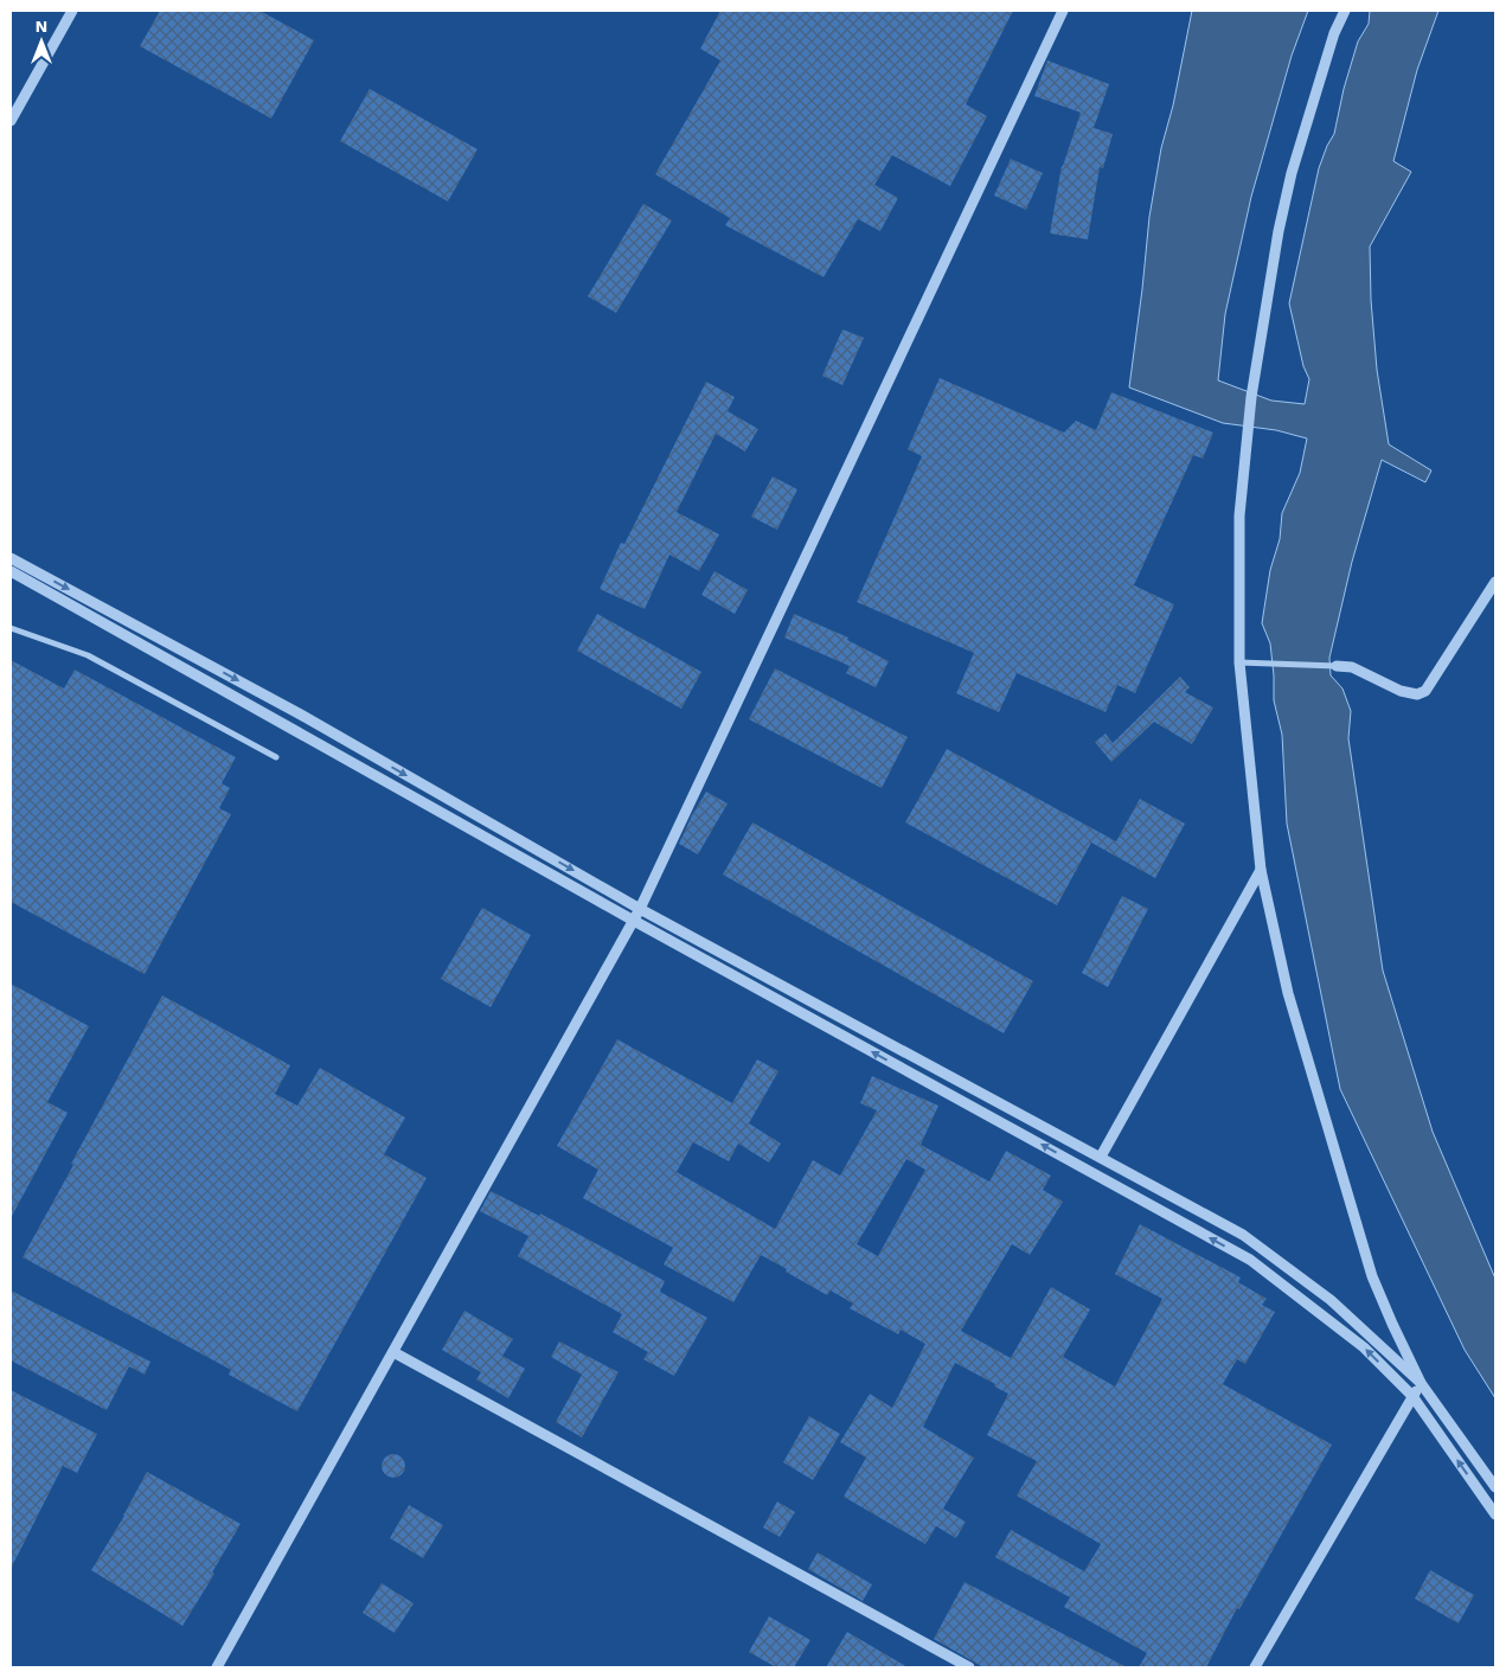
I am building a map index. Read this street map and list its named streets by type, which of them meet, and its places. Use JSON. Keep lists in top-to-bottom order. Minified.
{"north":"top"}
